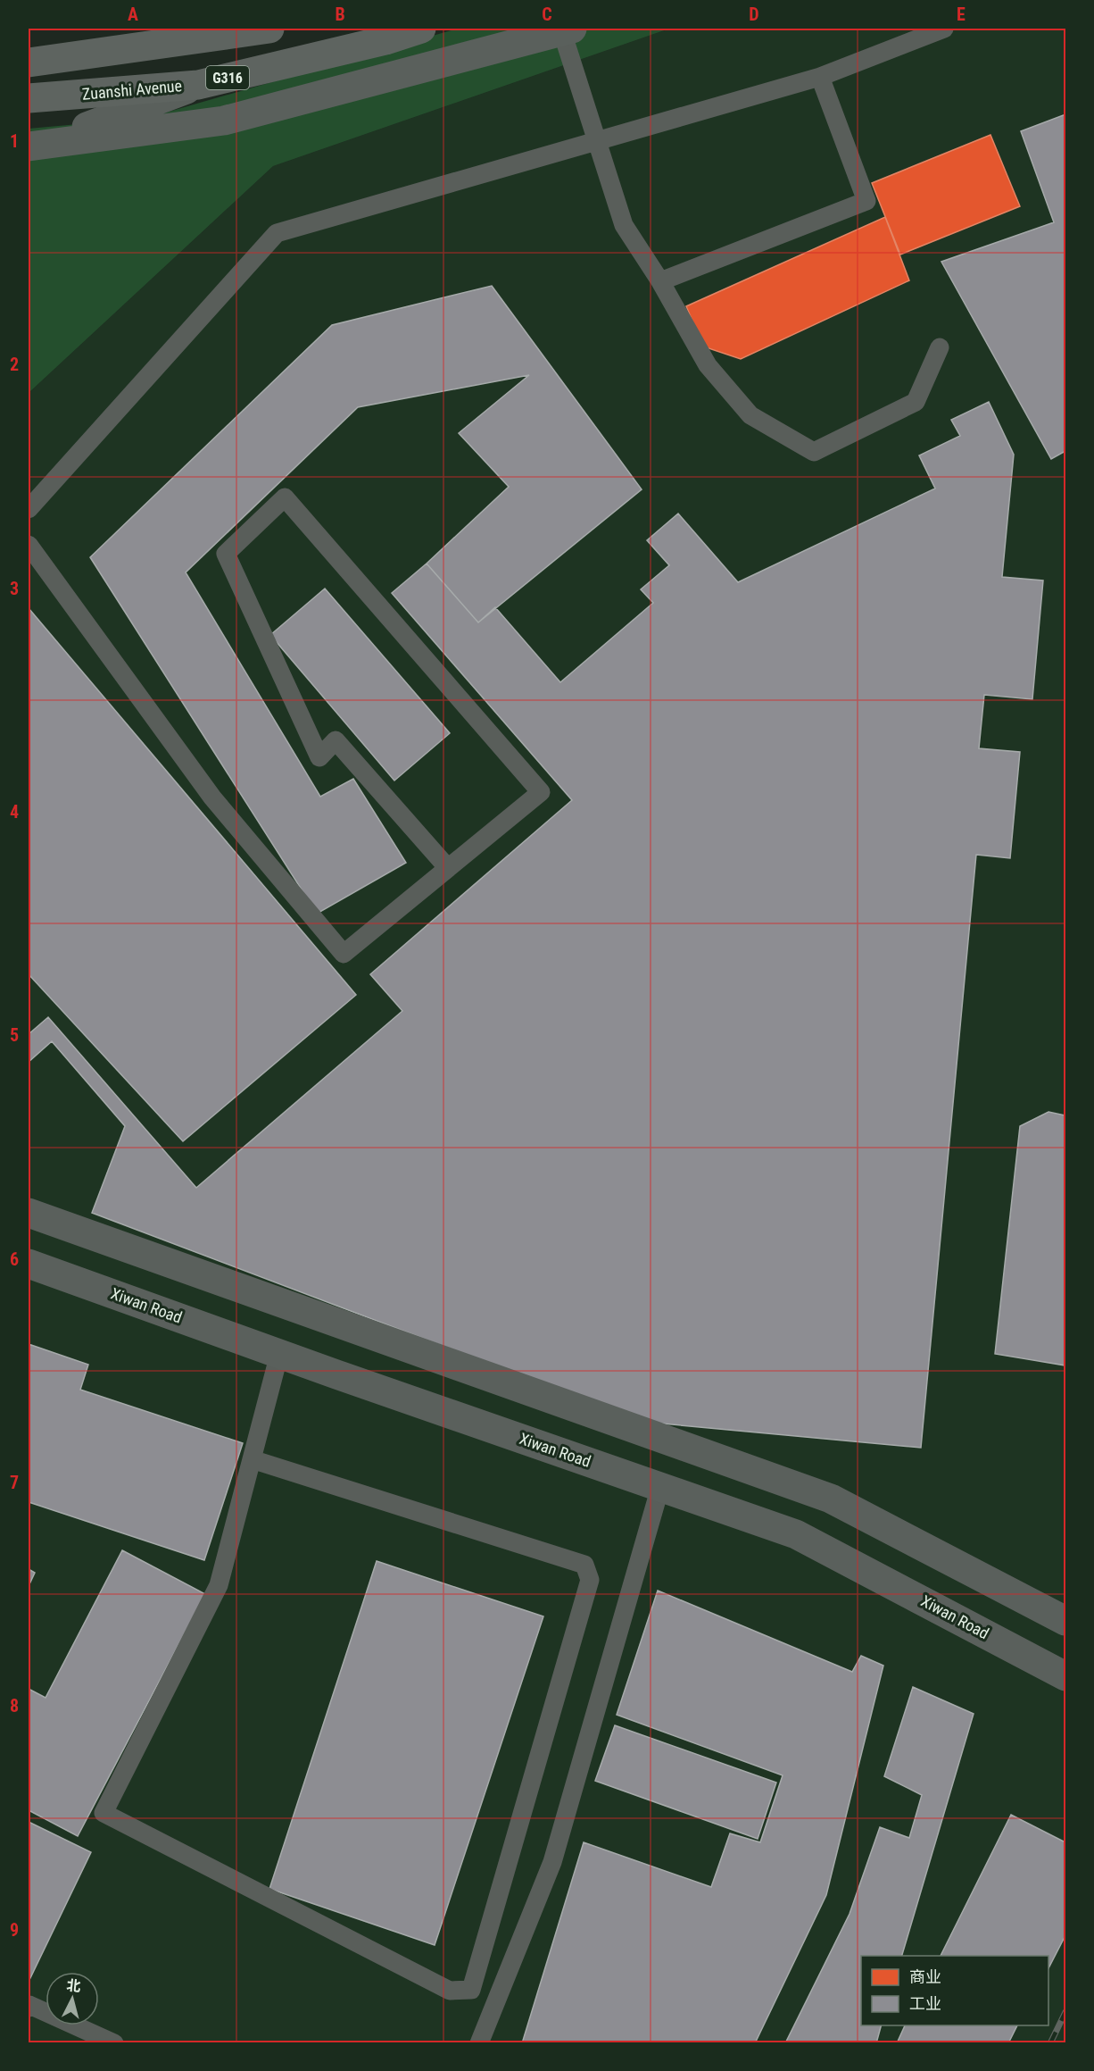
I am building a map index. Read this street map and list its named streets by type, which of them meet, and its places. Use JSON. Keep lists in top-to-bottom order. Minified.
{"streets":{"highway":["G316","Zuanshi Avenue"],"main road":["Xiwan Road"]},"legend":["商业","工业"],"north":"top","grid":{"columns":["A","B","C","D","E"],"rows":["1","2","3","4","5","6","7","8","9"]}}
